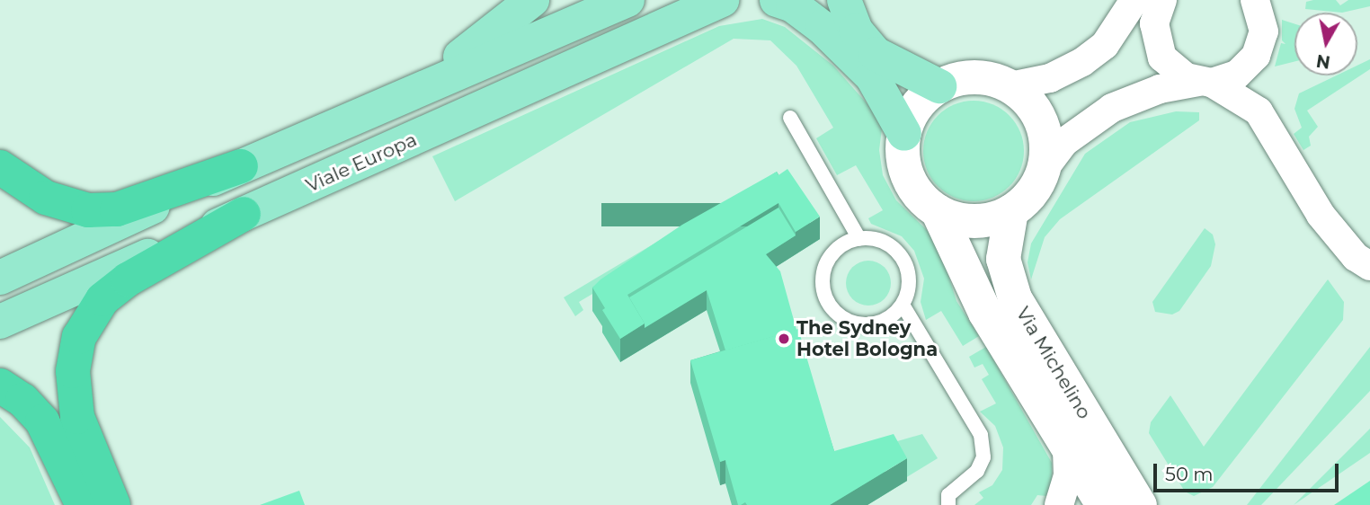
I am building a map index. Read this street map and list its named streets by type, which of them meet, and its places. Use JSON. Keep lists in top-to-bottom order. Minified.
{"streets":{"main road":["Viale Europa"],"street":["Via Michelino"]},"places":["The Sydney Hotel Bologna"],"scale_bar":"50 m","north":"bottom"}
